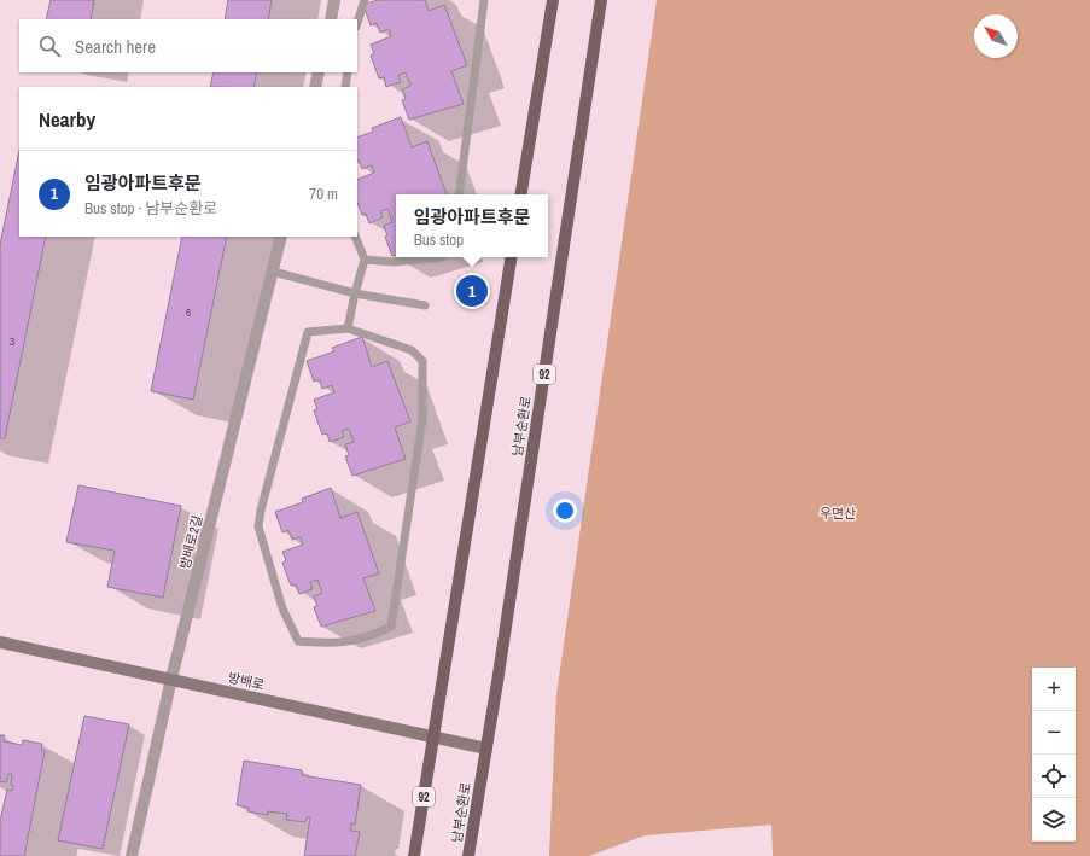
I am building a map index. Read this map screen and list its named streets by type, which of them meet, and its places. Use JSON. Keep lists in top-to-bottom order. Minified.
{"streets":{"main road":["92","남부순환로","방배로"],"street":["방배로2길"]},"crossings":[["92","방배로"],["남부순환로","방배로"],["방배로2길","방배로"]],"parks":["우면산"],"house_numbers":["6","3"],"north":"top left","page":{"search":"Search here","heading":"Nearby","list":[{"mark":"1","name":"임광아파트후문","note":"Bus stop · 남부순환로","value":"70 m"}],"popup":["임광아파트후문","Bus stop"],"pins":"1","map_buttons":["+","−"]}}
